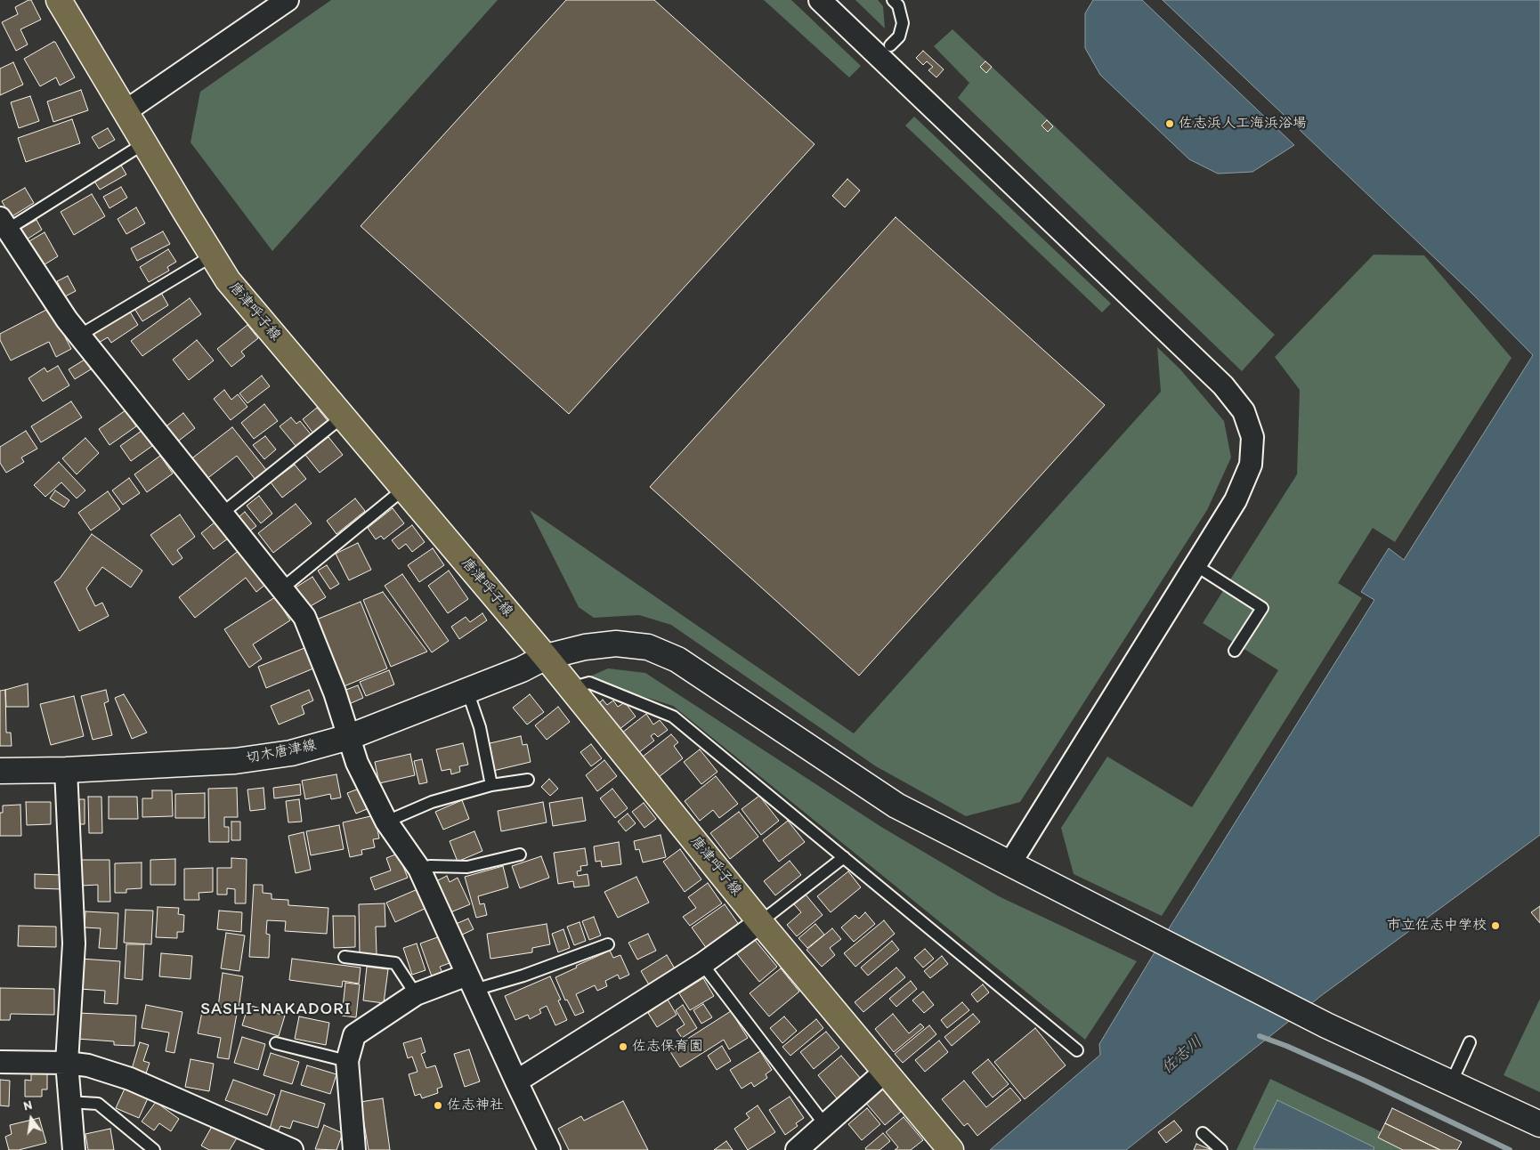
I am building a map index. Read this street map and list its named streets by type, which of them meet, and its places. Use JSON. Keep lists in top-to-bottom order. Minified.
{"streets":{"main road":["唐津呼子線"],"street":["切木唐津線"]},"crossings":[["唐津呼子線","切木唐津線"]],"districts":["SASHI-NAKADORI"],"water":["佐志川"],"places":["佐志浜人工海浜浴場","市立佐志中学校","佐志保育園","佐志神社"],"north":"top"}
